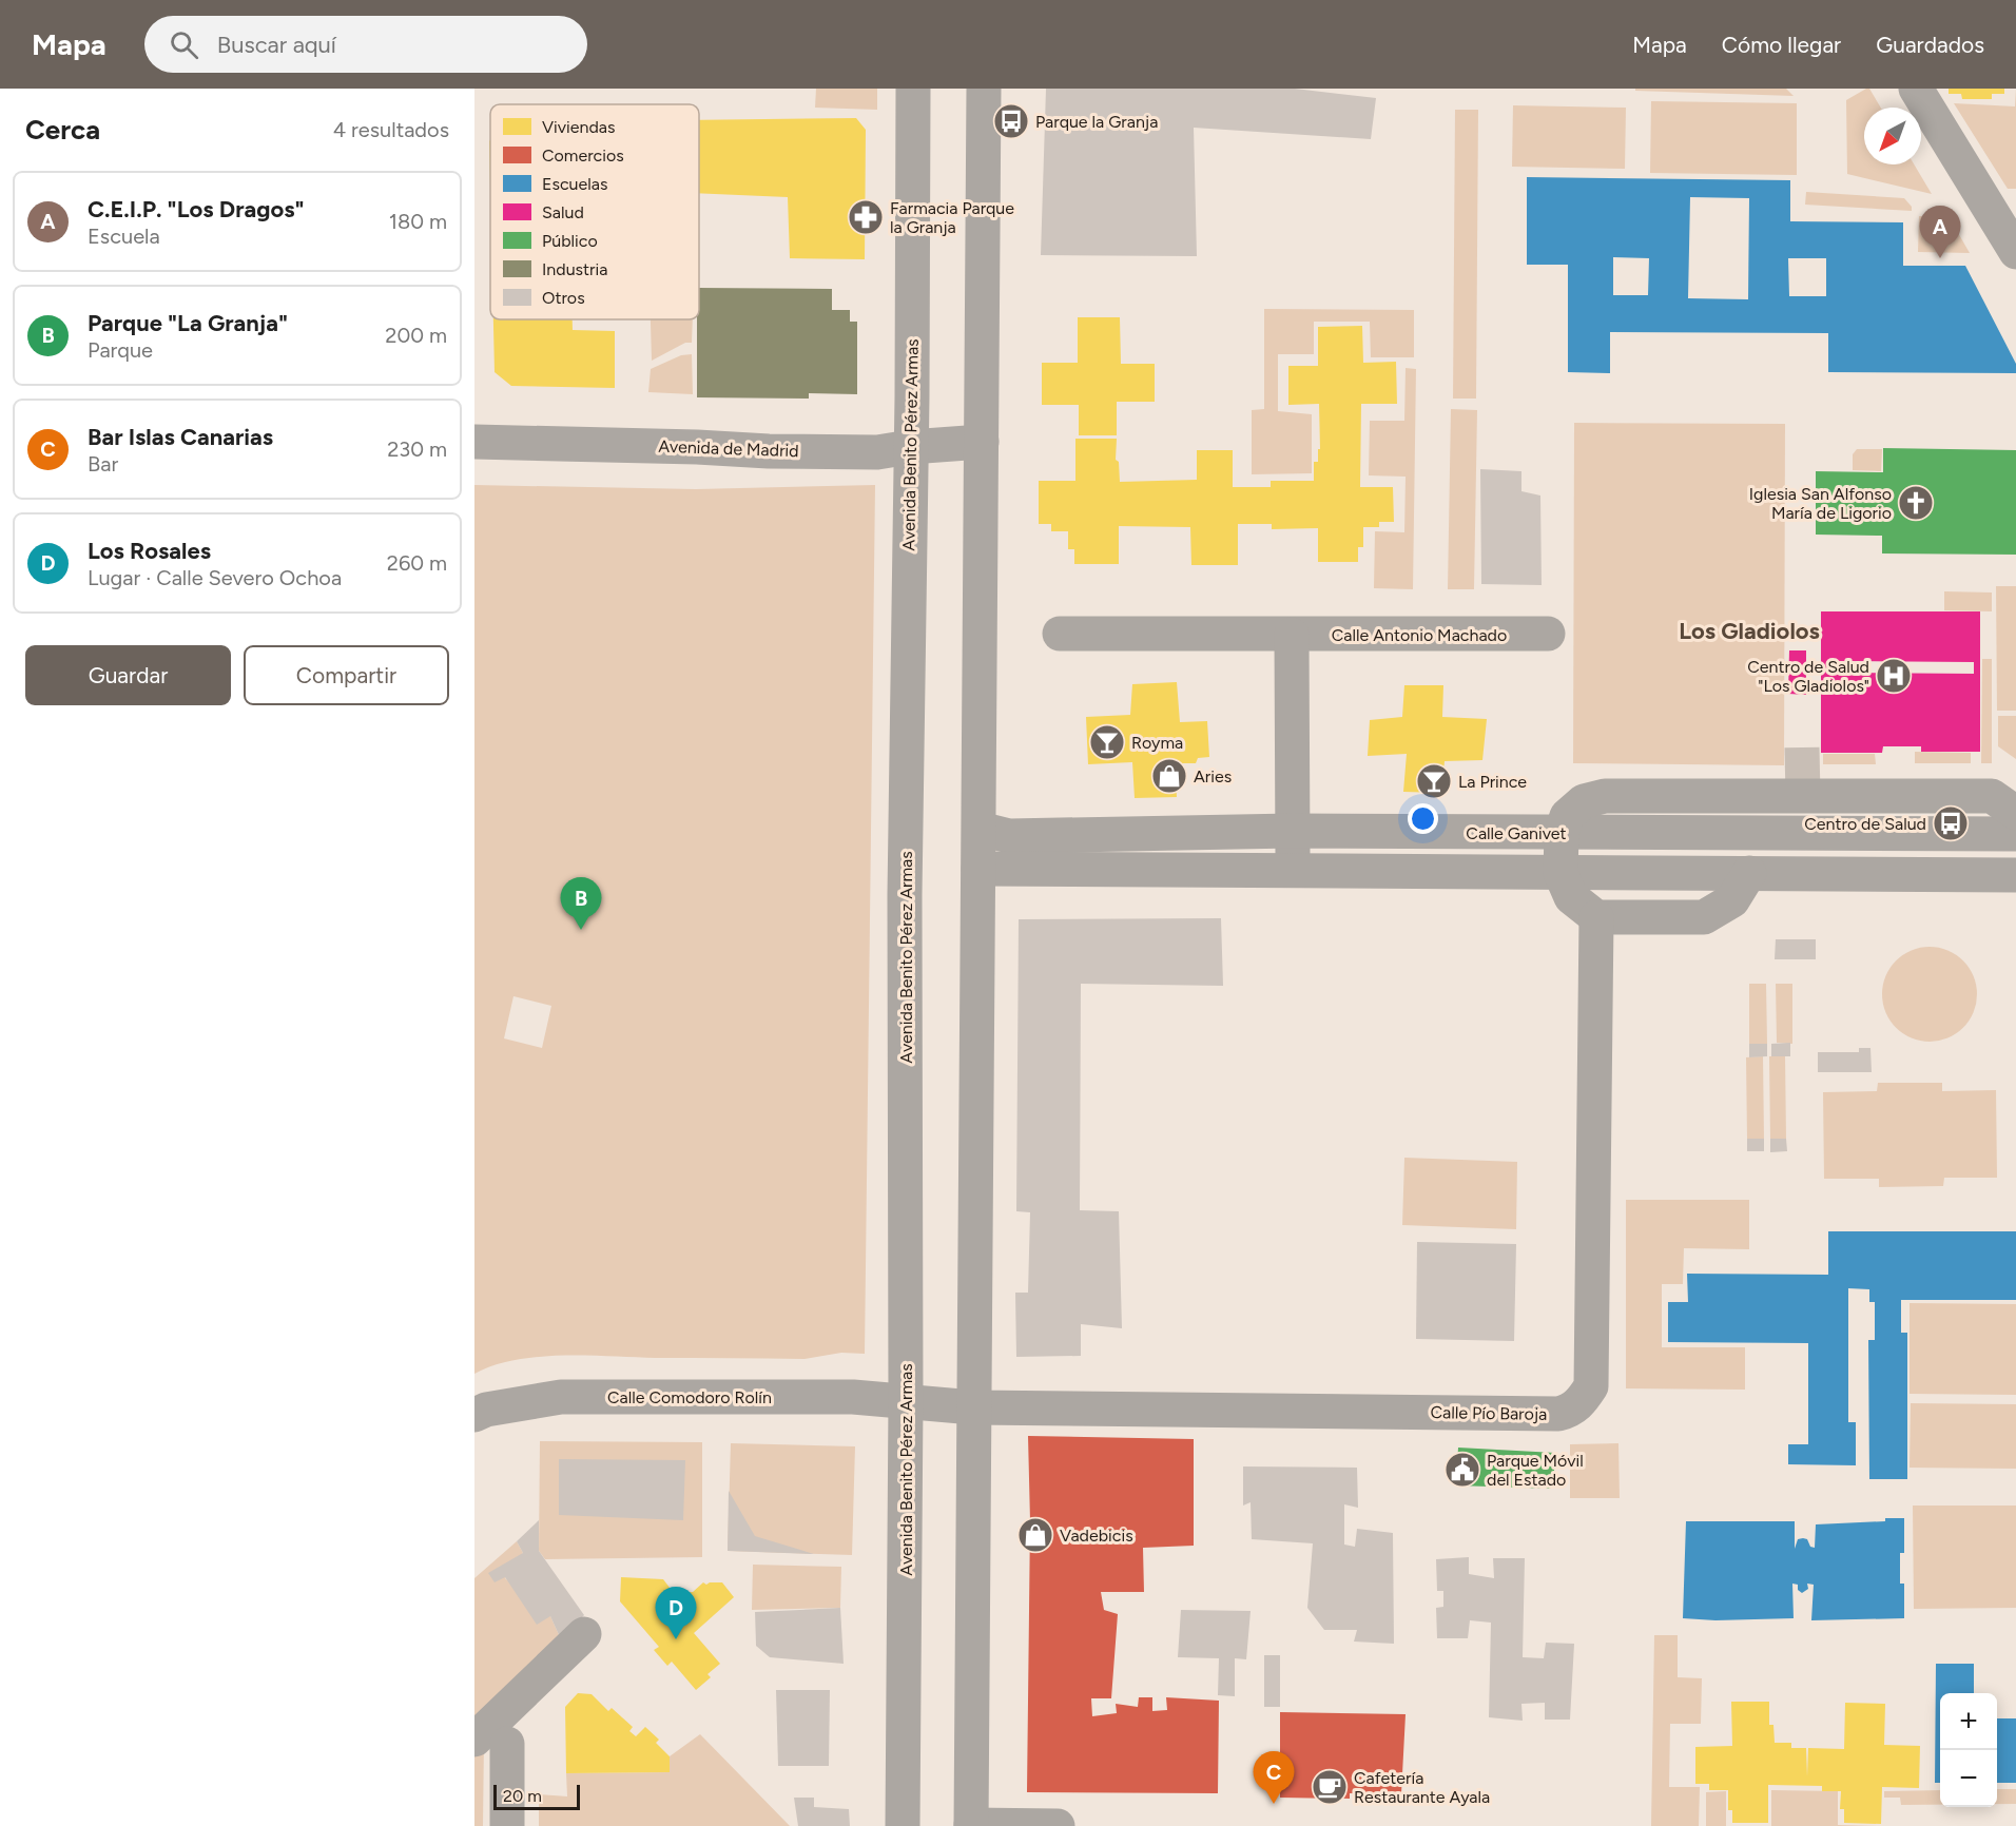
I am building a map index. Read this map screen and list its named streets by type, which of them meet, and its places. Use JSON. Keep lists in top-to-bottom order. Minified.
{"streets":{"street":["Avenida Benito Pérez Armas","Avenida de Madrid","Calle Antonio Machado","Calle Ganivet","Calle Comodoro Rolín","Calle Pío Baroja"]},"crossings":[["Avenida Benito Pérez Armas","Avenida de Madrid"],["Avenida Benito Pérez Armas","Calle Comodoro Rolín"],["Avenida Benito Pérez Armas","Calle Pío Baroja"],["Calle Comodoro Rolín","Calle Pío Baroja"]],"districts":["Los Gladiolos"],"places":{"bus stop":["Parque la Granja","Centro de Salud"],"pharmacy":["Farmacia Parque la Granja"],"church":["Iglesia San Alfonso María de Ligorio"],"hospital":["Centro de Salud \"Los Gladiolos\""],"bar":["Royma","La Prince"],"shop":["Aries","Vadebicis"],"public building":["Parque Móvil del Estado"],"cafe":["Cafetería Restaurante Ayala"]},"legend":["Viviendas","Comercios","Escuelas","Salud","Público","Industria","Otros"],"scale_bar":"20 m","north":"bottom left","page":{"header":"Mapa","search":"Buscar aquí","nav":["Mapa","Cómo llegar","Guardados"],"heading":["Cerca","4 resultados"],"list":[{"mark":"A","name":"C.E.I.P. \"Los Dragos\"","note":"Escuela","value":"180 m"},{"mark":"B","name":"Parque \"La Granja\"","note":"Parque","value":"200 m"},{"mark":"C","name":"Bar Islas Canarias","note":"Bar","value":"230 m"},{"mark":"D","name":"Los Rosales","note":"Lugar · Calle Severo Ochoa","value":"260 m"}],"pins":["A","B","D","C"],"buttons":["Guardar","Compartir"],"map_buttons":["+","−"],"scale":"20 m"}}
